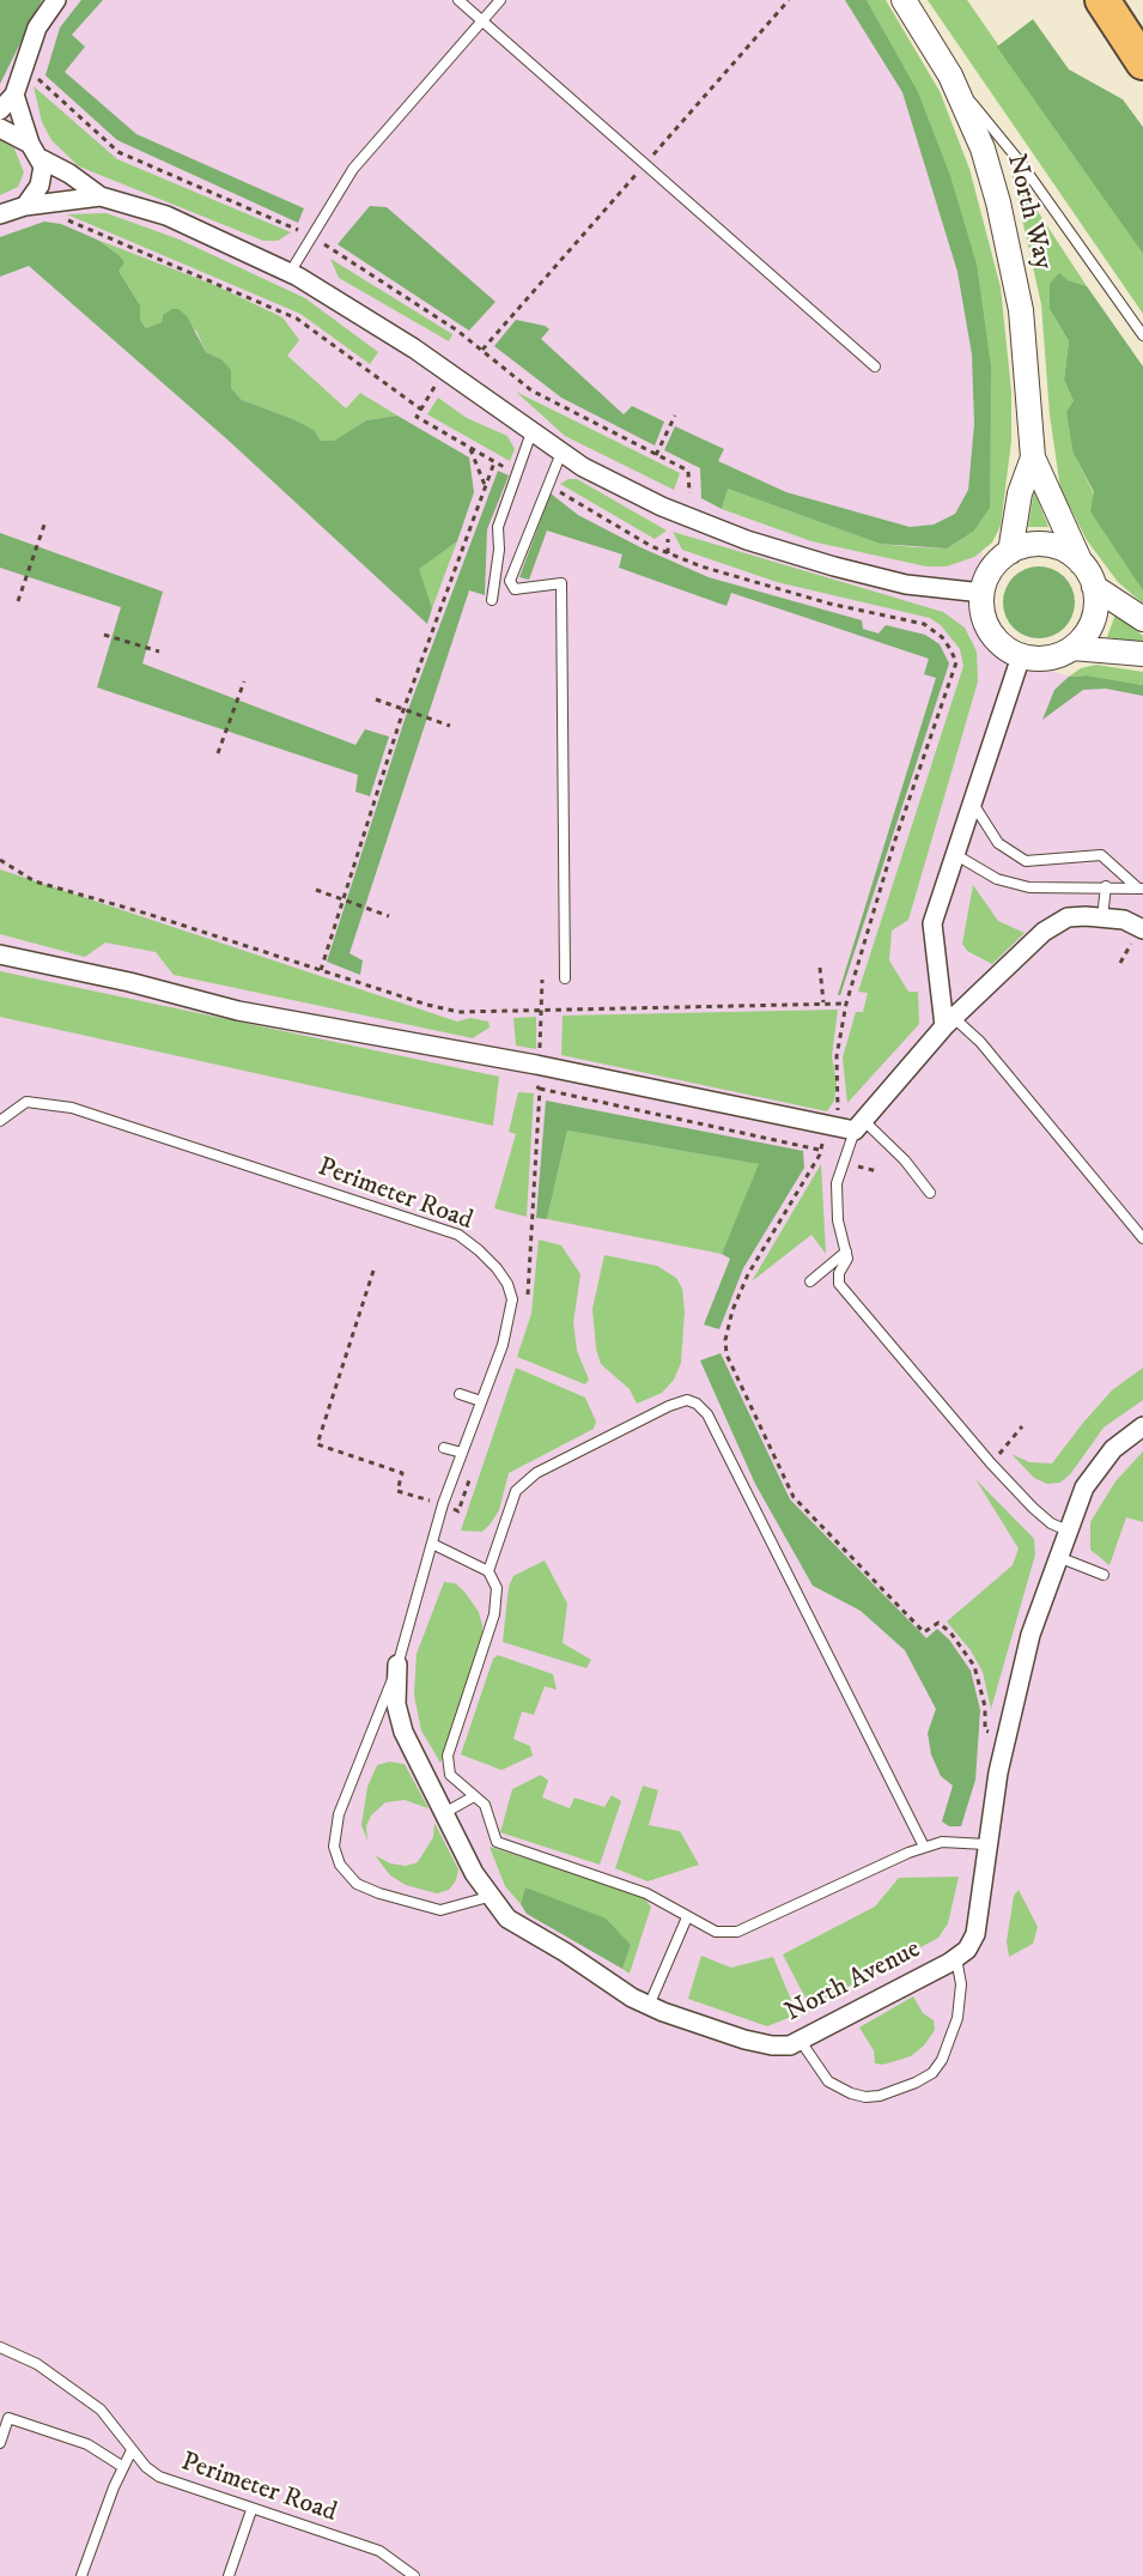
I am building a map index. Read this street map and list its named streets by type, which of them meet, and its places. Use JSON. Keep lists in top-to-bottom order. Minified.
{"streets":{"street":["North Way","North Avenue"],"lane":["Perimeter Road"]},"crossings":[["Perimeter Road","North Avenue"]]}
